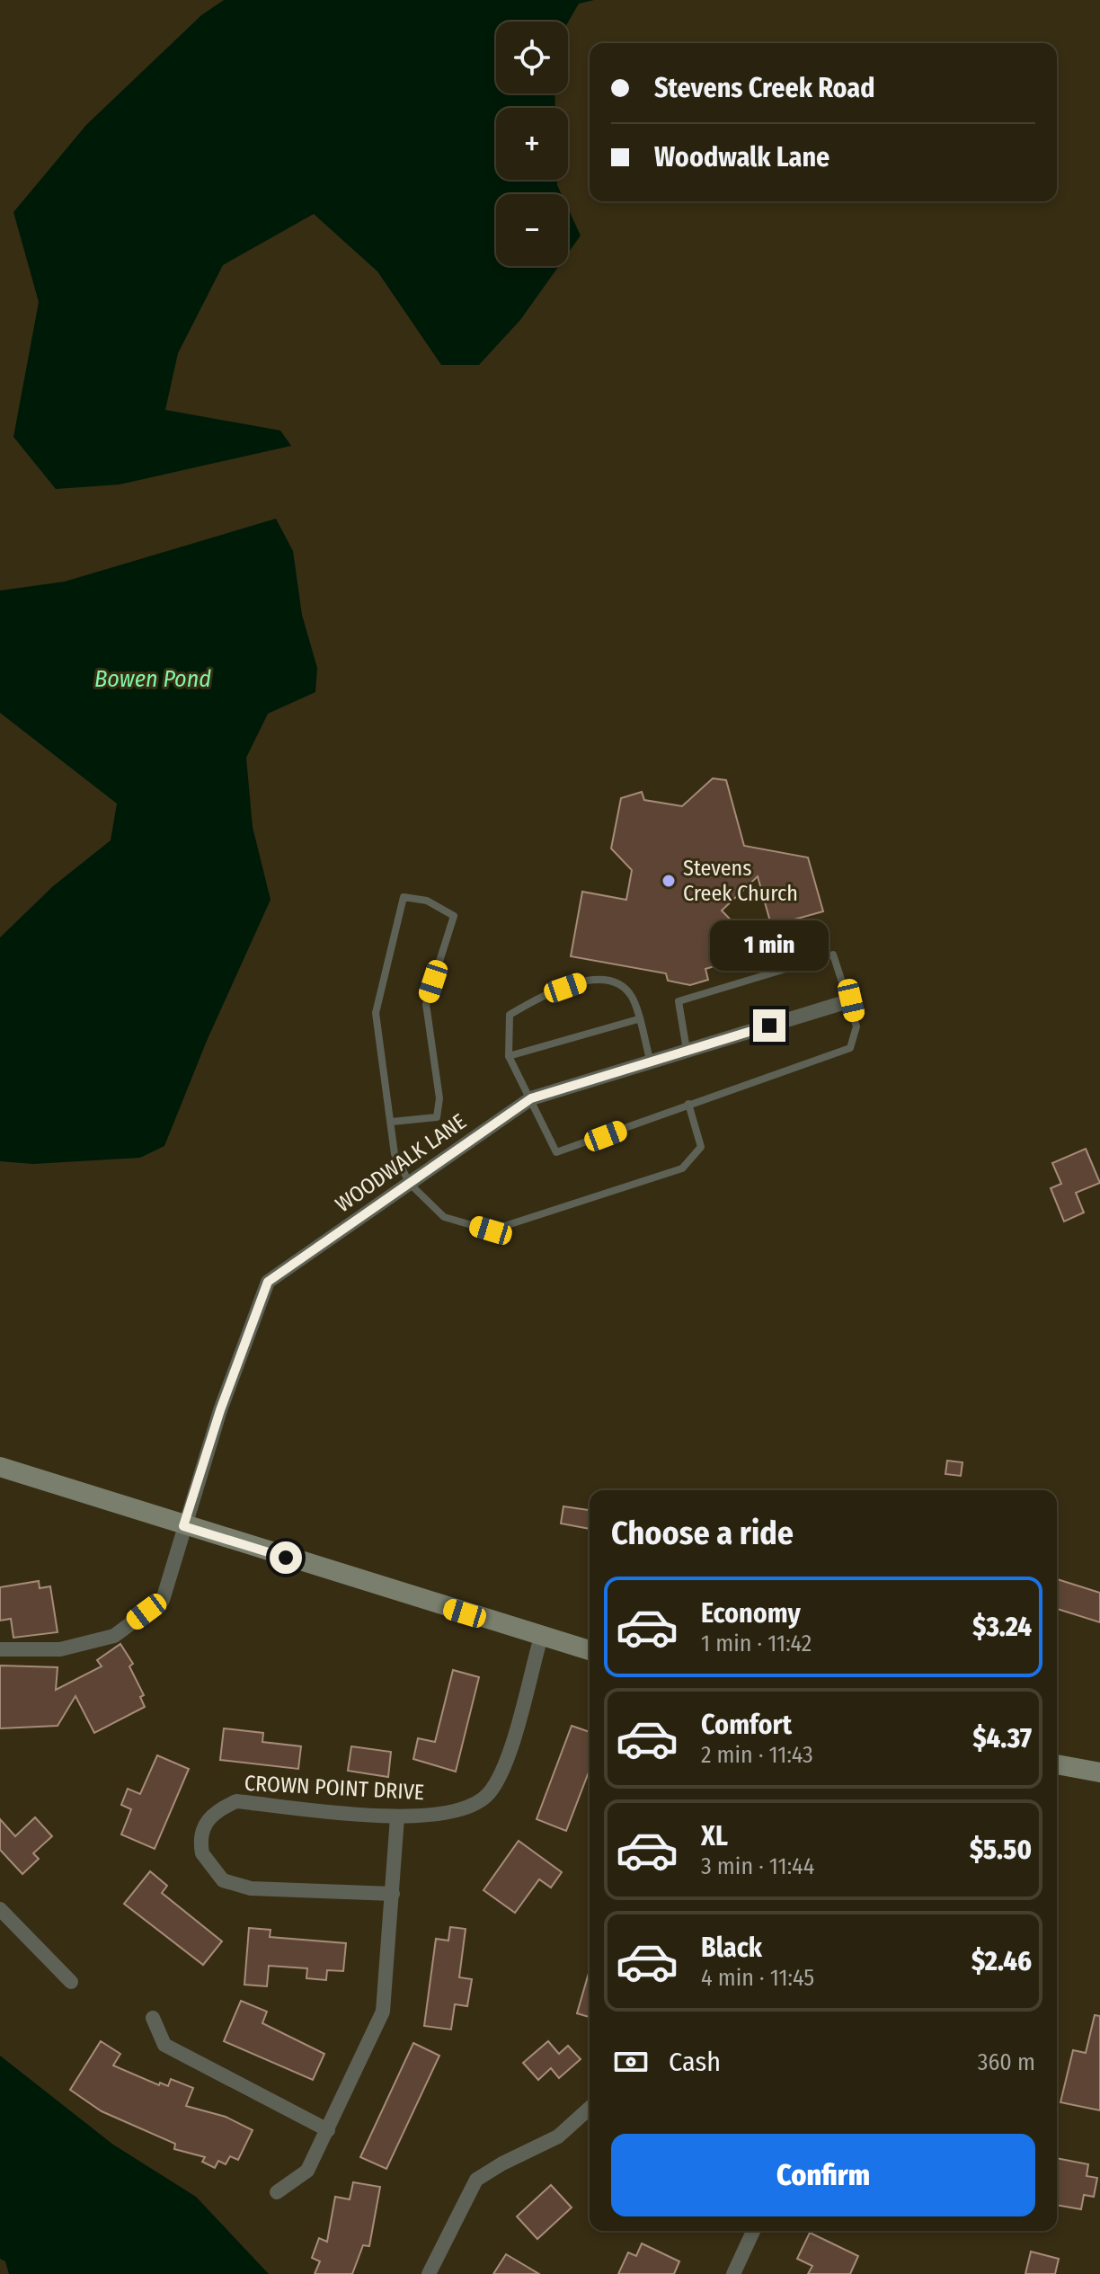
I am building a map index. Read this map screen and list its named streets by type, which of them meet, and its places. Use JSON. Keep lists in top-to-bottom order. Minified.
{"streets":{"street":["WOODWALK LANE","CROWN POINT DRIVE"]},"water":["Bowen Pond"],"places":["Stevens Creek Church"],"page":{"map_buttons":["+","−"],"banner":["Stevens Creek Road","Woodwalk Lane"],"bubble":"1 min","heading":"Choose a ride","list":[{"name":"Economy","note":"1 min · 11:42","value":"$3.24"},{"name":"Comfort","note":"2 min · 11:43","value":"$4.37"},{"name":"XL","note":"3 min · 11:44","value":"$5.50"},{"name":"Black","note":"4 min · 11:45","value":"$2.46"}],"pay":["Cash","360 m"],"buttons":"Confirm"}}
